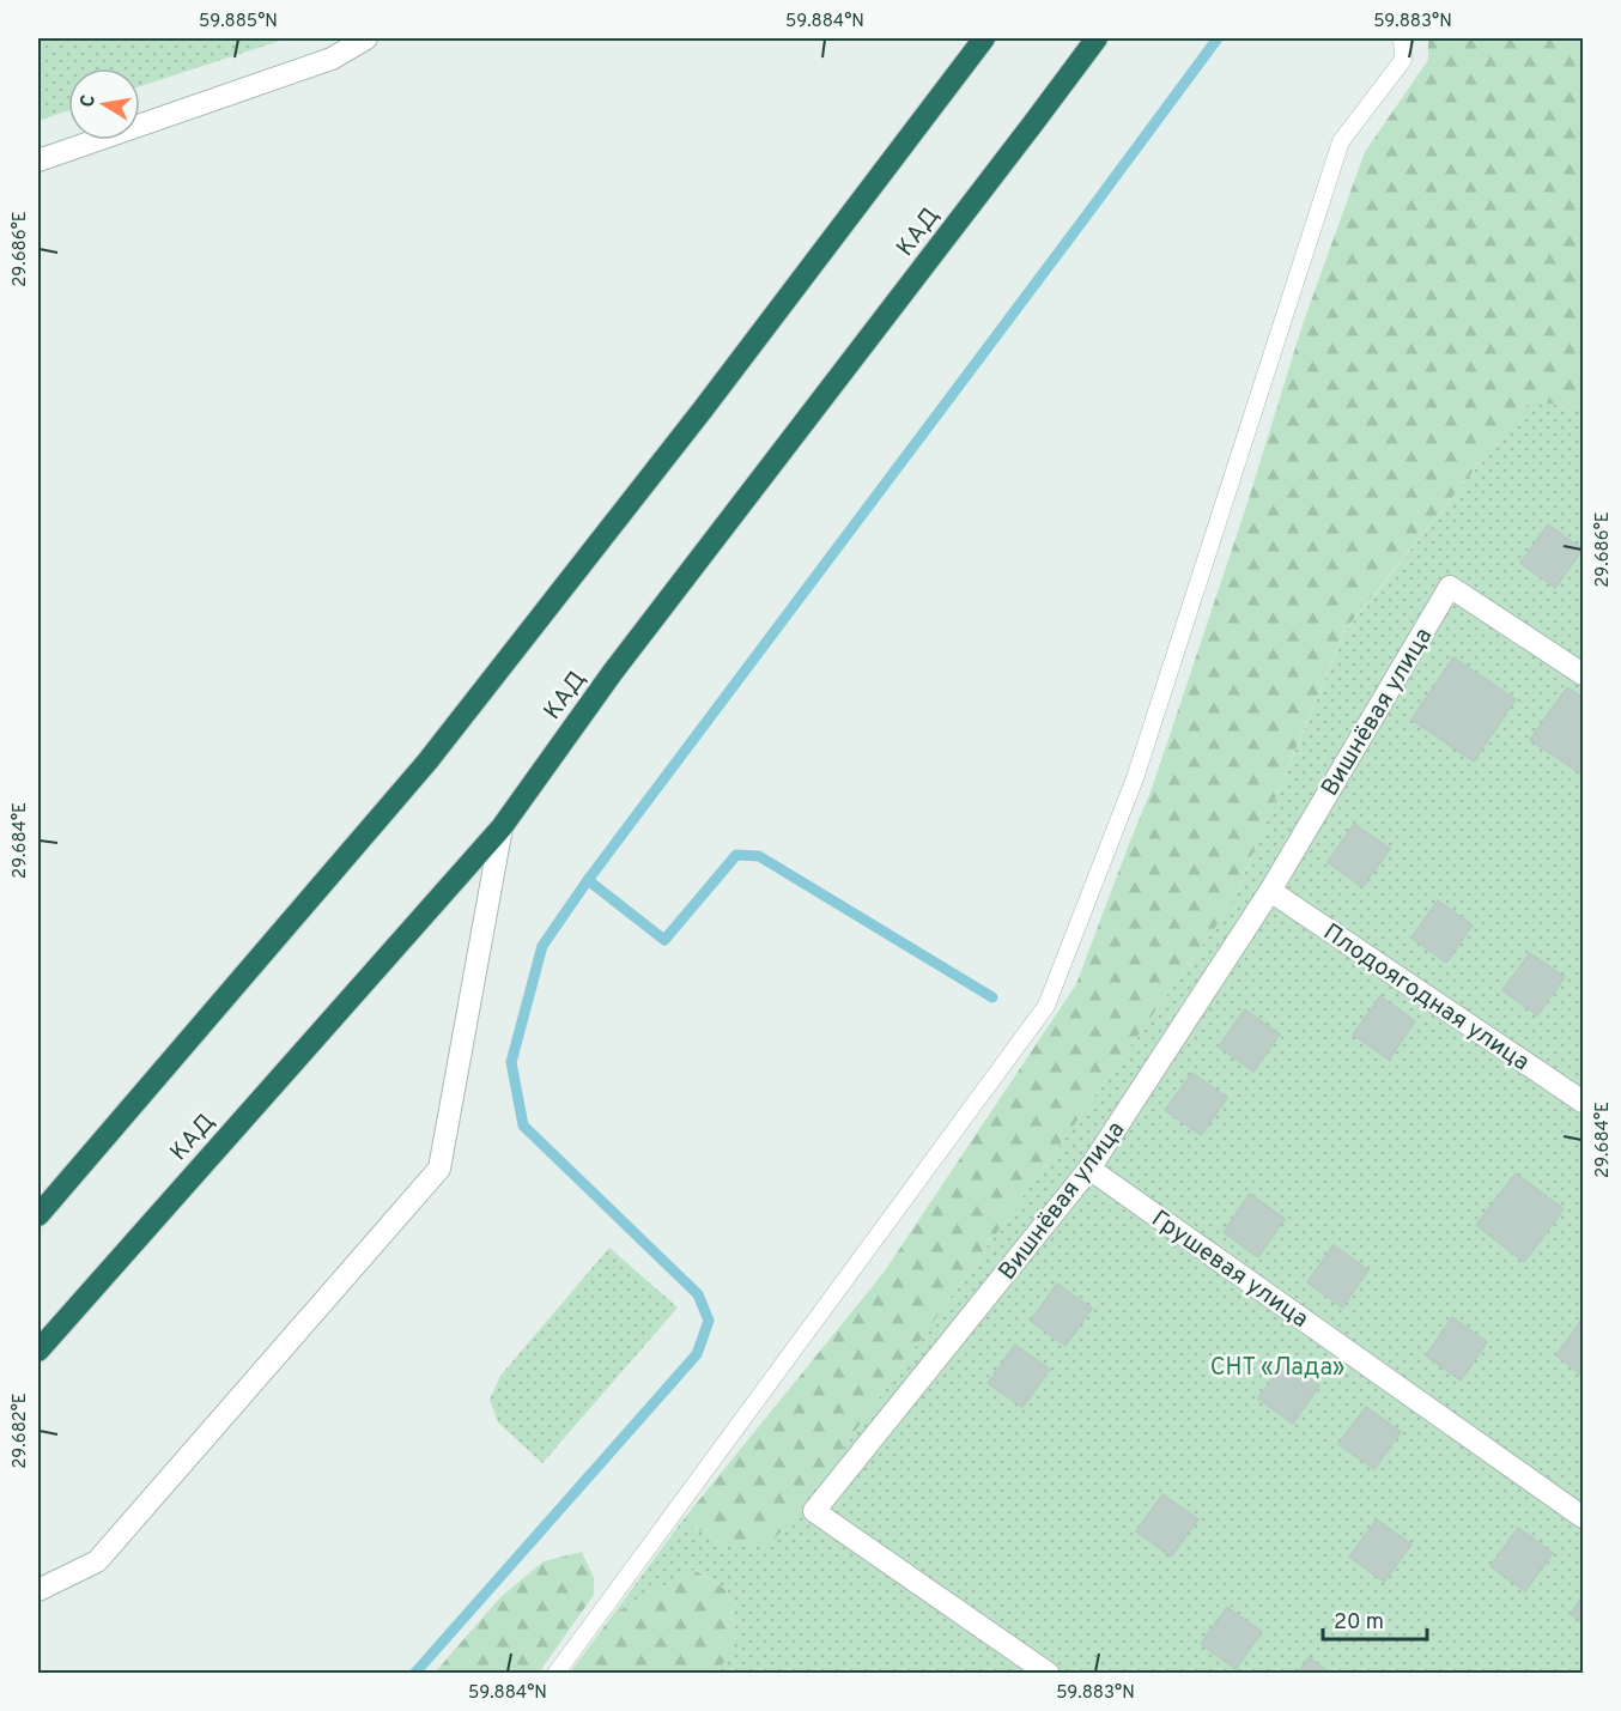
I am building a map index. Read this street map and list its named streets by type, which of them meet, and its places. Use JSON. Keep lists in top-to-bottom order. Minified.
{"streets":{"highway":["КАД"],"street":["Вишнёвая улица","Плодоягодная улица","Грушевая улица"]},"crossings":[["Вишнёвая улица","Плодоягодная улица"],["Вишнёвая улица","Грушевая улица"]],"parks":["СНТ «Лада»"],"scale_bar":"20 m","north":"left","coordinates":["59.885°N","59.884°N","59.883°N","29.686°E","29.684°E","29.682°E"]}
